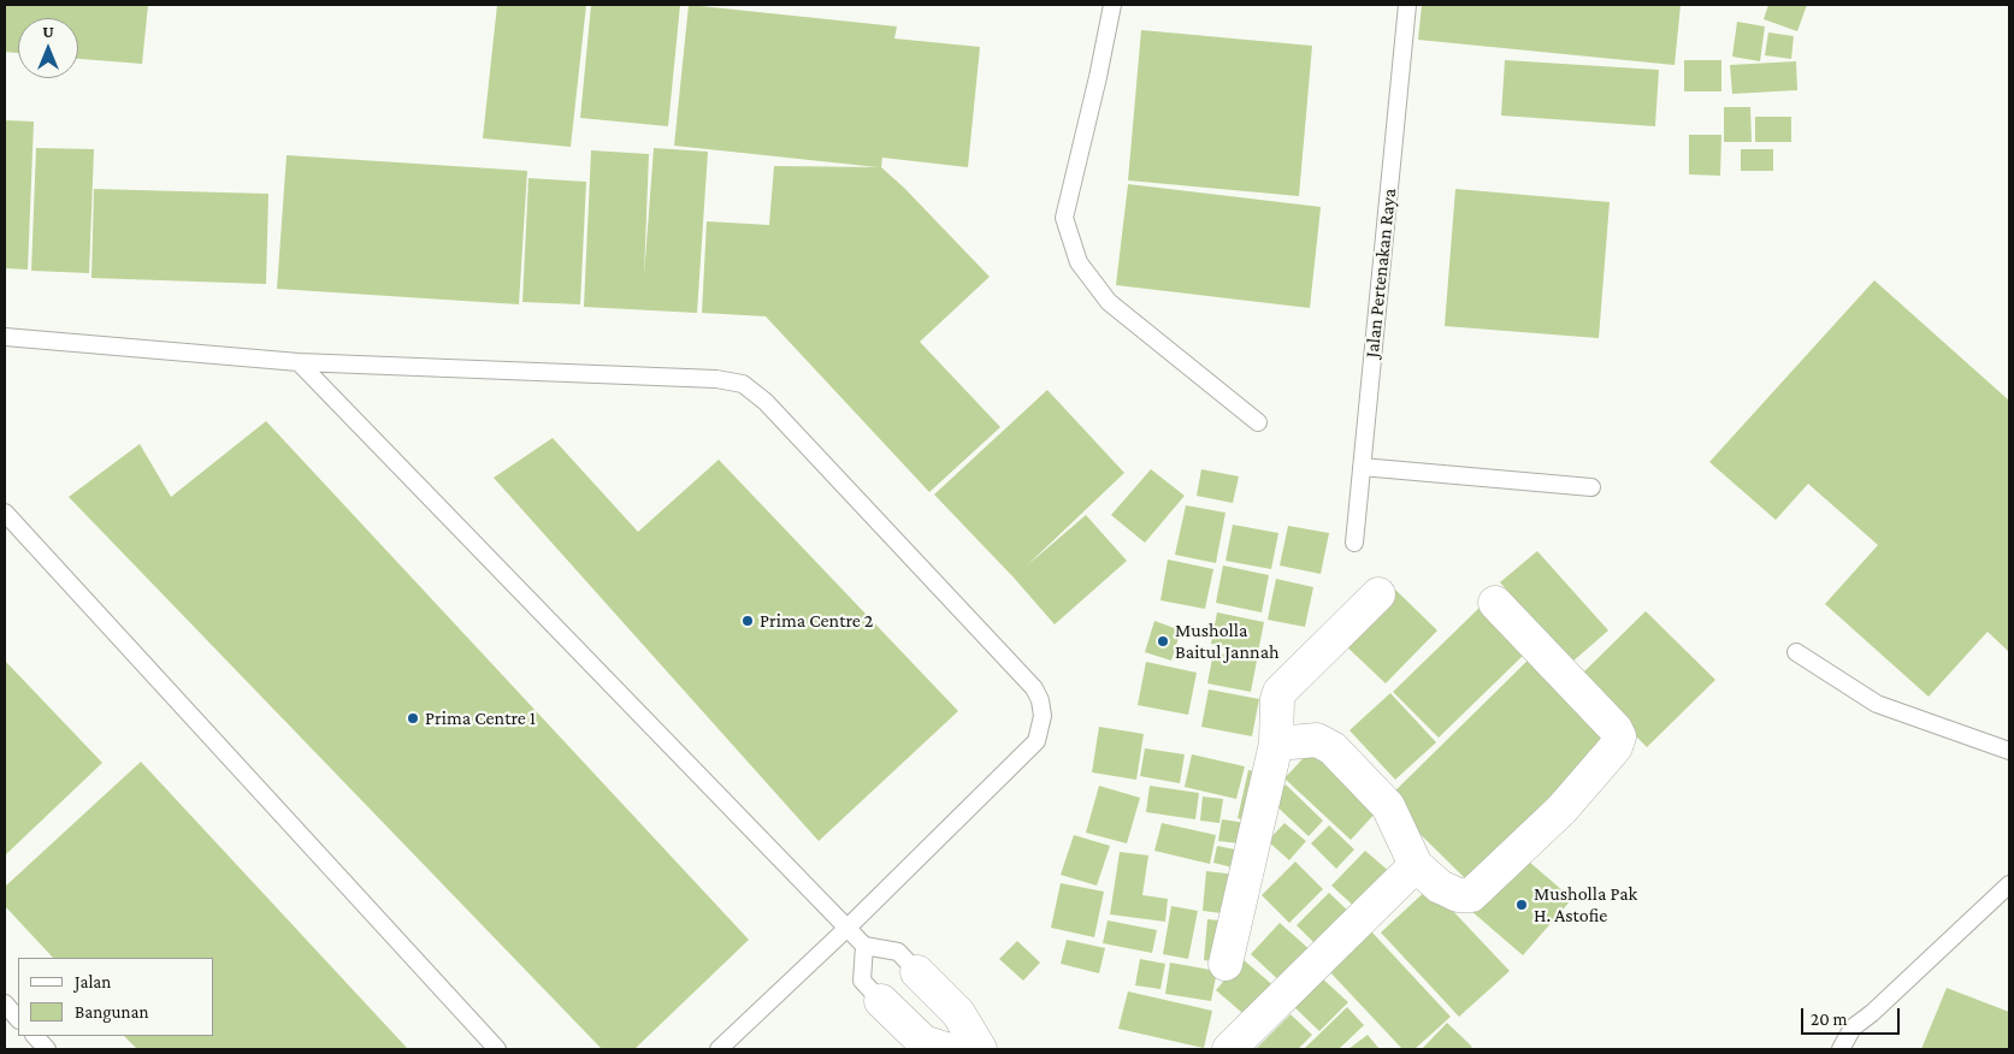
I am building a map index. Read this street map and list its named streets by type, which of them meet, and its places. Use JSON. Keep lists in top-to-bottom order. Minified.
{"streets":{"lane":["Jalan Pertenakan Raya"]},"places":["Prima Centre 2","Musholla Baitul Jannah","Prima Centre 1","Musholla Pak H. Astofie"],"legend":["Jalan","Bangunan"],"scale_bar":"20 m","north":"top"}
